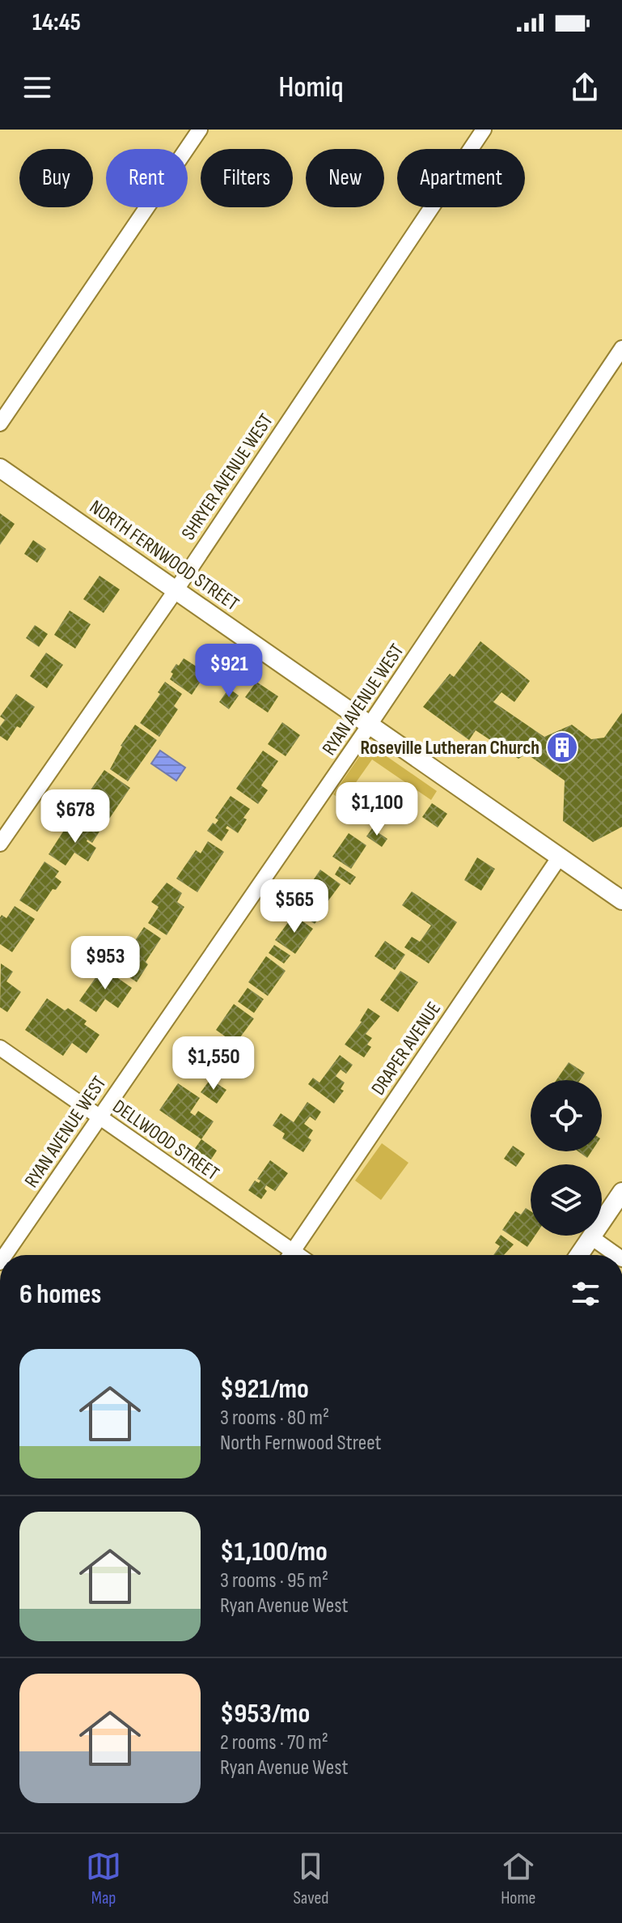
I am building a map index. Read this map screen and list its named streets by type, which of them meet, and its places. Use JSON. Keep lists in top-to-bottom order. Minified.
{"streets":{"street":["SHRYER AVENUE WEST","NORTH FERNWOOD STREET","RYAN AVENUE WEST","DRAPER AVENUE","DELLWOOD STREET"]},"crossings":[["SHRYER AVENUE WEST","NORTH FERNWOOD STREET"],["NORTH FERNWOOD STREET","RYAN AVENUE WEST"],["NORTH FERNWOOD STREET","DRAPER AVENUE"],["RYAN AVENUE WEST","DELLWOOD STREET"]],"places":{"building":["Roseville Lutheran Church"]},"page":{"status":"14:45","header":"Homiq","chip":["Buy","Rent","Filters","New","Apartment"],"price":["$921","$1,100","$678","$565","$953","$1,550"],"heading":"6 homes","list":[{"name":"$921/mo","note":"3 rooms · 80 m² · North Fernwood Street"},{"name":"$1,100/mo","note":"3 rooms · 95 m² · Ryan Avenue West"},{"name":"$953/mo","note":"2 rooms · 70 m² · Ryan Avenue West"}],"tabs":["Map","Saved","Home"]}}
